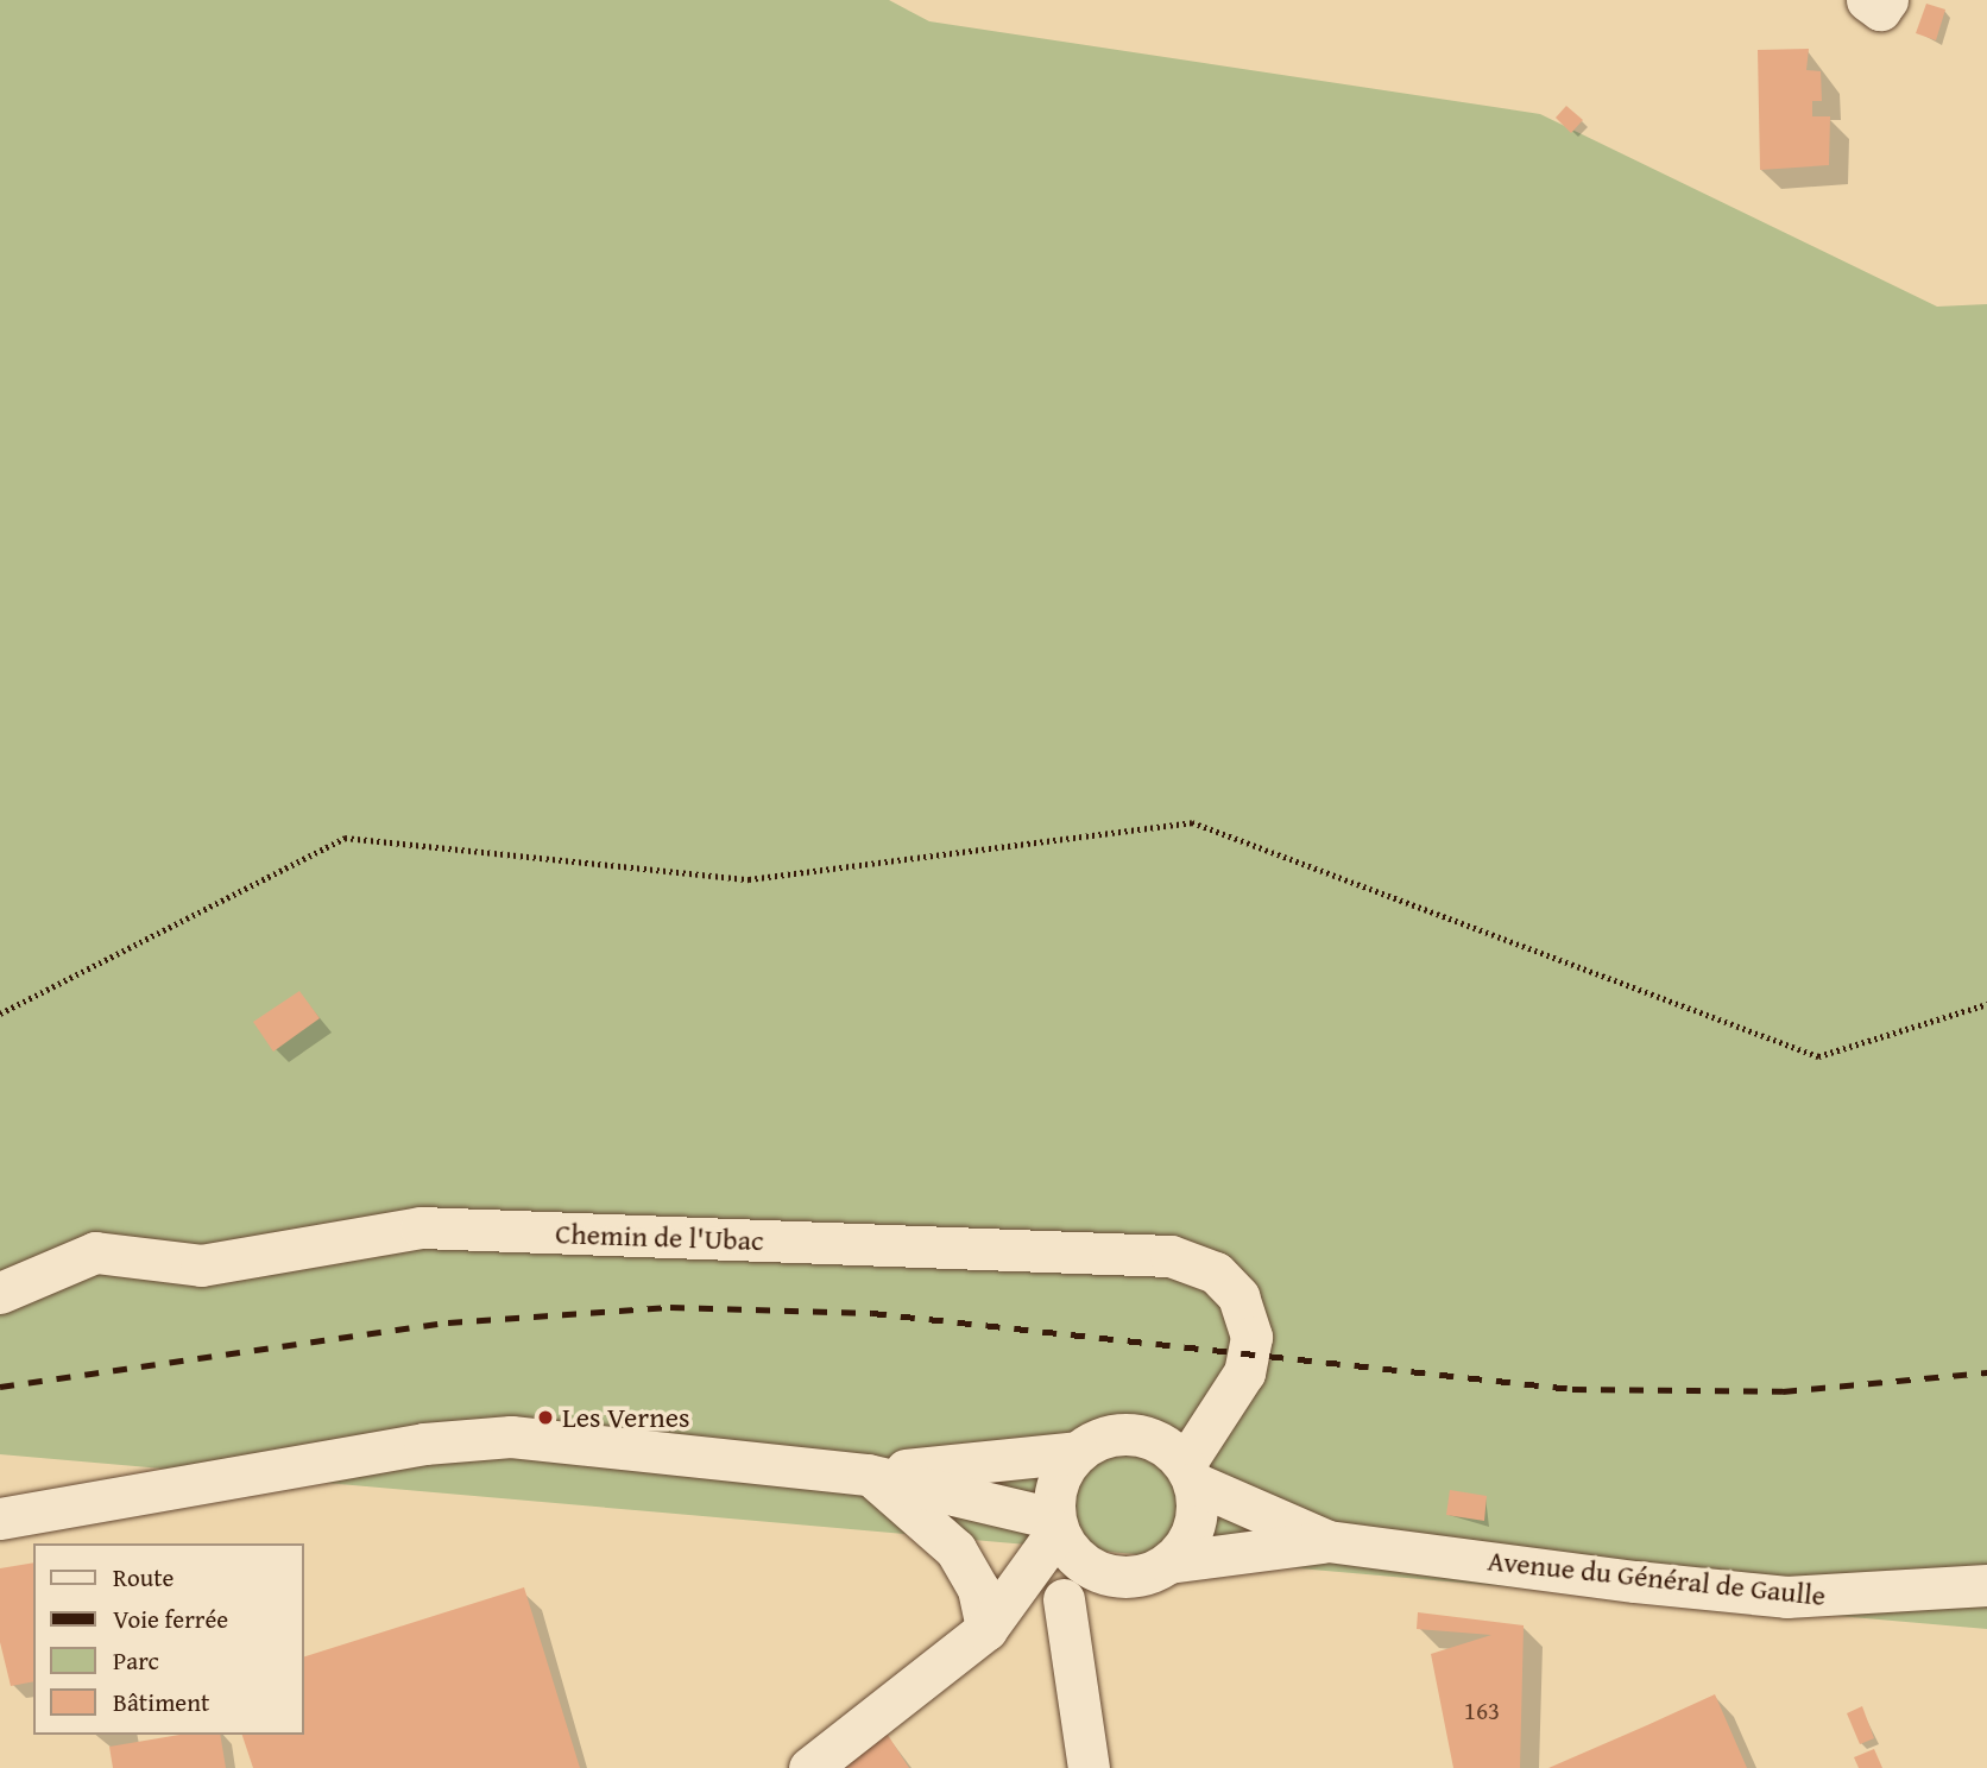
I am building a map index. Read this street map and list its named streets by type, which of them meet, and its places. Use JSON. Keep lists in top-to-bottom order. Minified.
{"streets":{"street":["Chemin de l'Ubac","Avenue du Général de Gaulle"]},"crossings":[["Chemin de l'Ubac","Avenue du Général de Gaulle"]],"places":["Les Vernes"],"house_numbers":["163"],"legend":["Route","Voie ferrée","Parc","Bâtiment"]}
